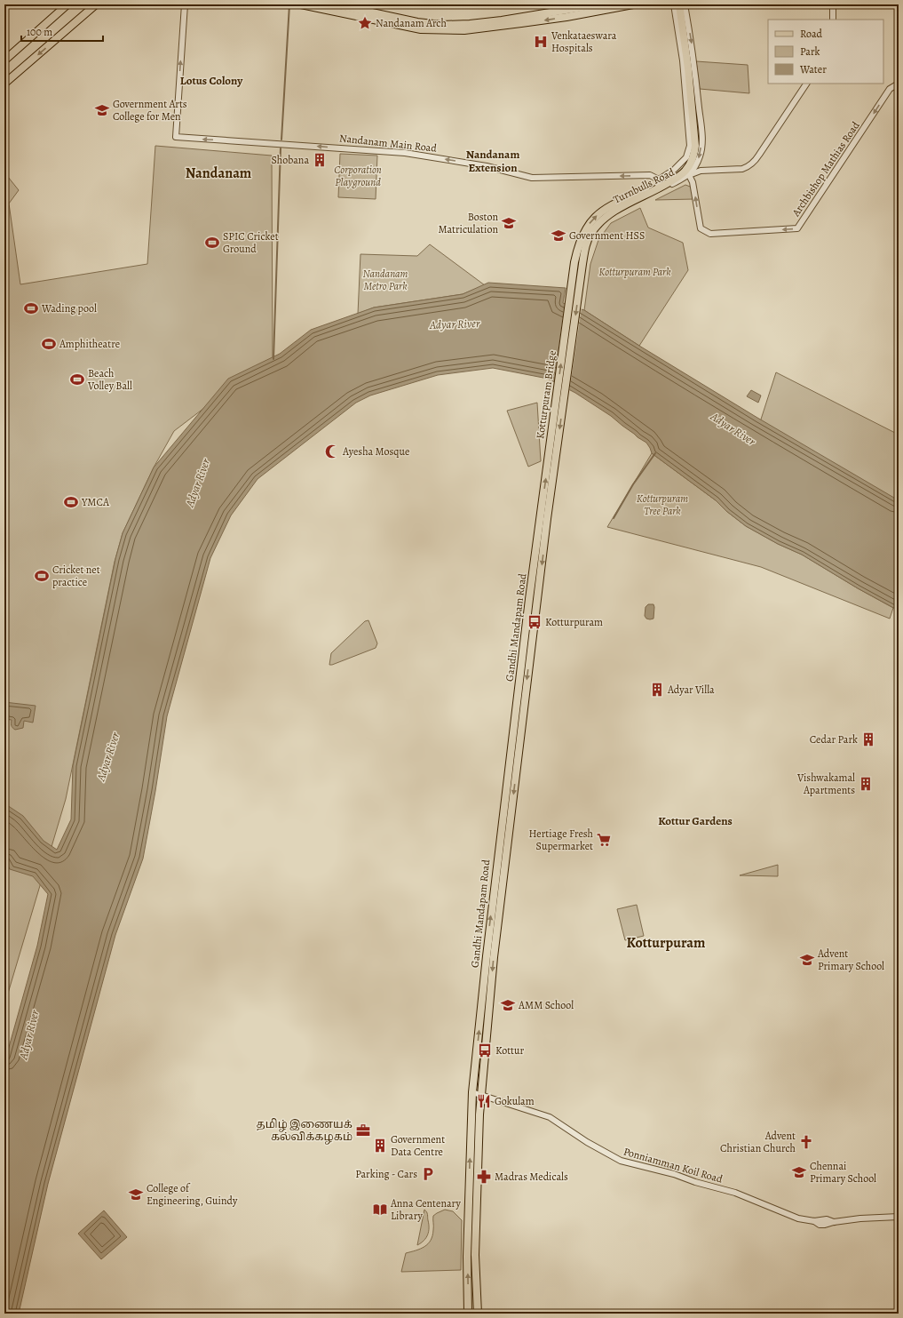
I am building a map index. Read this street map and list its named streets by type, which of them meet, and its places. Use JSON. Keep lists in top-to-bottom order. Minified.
{"streets":{"main road":["Turnbulls Road","Kotturpuram Bridge","Gandhi Mandapam Road"],"street":["Nandanam Main Road","Archbishop Mathias Road","Ponniamman Koil Road"]},"crossings":[["Nandanam Main Road","Turnbulls Road"],["Archbishop Mathias Road","Turnbulls Road"],["Turnbulls Road","Kotturpuram Bridge"],["Kotturpuram Bridge","Gandhi Mandapam Road"],["Gandhi Mandapam Road","Ponniamman Koil Road"]],"one_way":["Nandanam Main Road"],"districts":["Lotus Colony","Nandanam Extension","Nandanam","Kottur Gardens","Kotturpuram"],"water":["Adyar River"],"parks":["Corporation Playground","Kotturpuram Park","Nandanam Metro Park","Kotturpuram Tree Park"],"places":{"place":["Nandanam Arch"],"hospital":["Venkataeswara Hospitals"],"school or university":["Government Arts College for Men","Boston Matriculation","Government HSS","Advent Primary School","AMM School","Chennai Primary School","College of Engineering, Guindy"],"building":["Shobana","Adyar Villa","Cedar Park","Vishwakamal Apartments","Government Data Centre"],"sports":["SPIC Cricket Ground","Wading pool","Amphitheatre","Beach Volley Ball","YMCA","Cricket net practice"],"mosque":["Ayesha Mosque"],"bus stop":["Kotturpuram","Kottur"],"supermarket":["Hertiage Fresh Supermarket"],"restaurant":["Gokulam"],"office":["தமிழ் இணையக் கல்விக்கழகம்"],"church":["Advent Christian Church"],"parking":["Parking - Cars"],"pharmacy":["Madras Medicals"],"library":["Anna Centenary Library"]},"legend":["Road","Park","Water"],"scale_bar":"100 m"}
